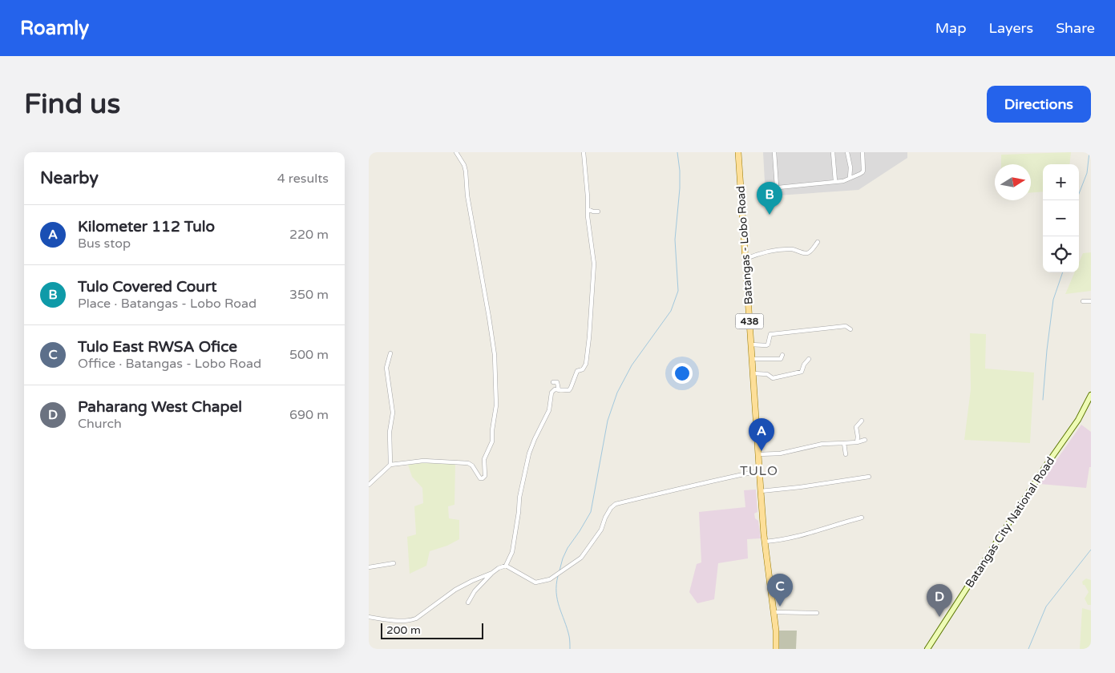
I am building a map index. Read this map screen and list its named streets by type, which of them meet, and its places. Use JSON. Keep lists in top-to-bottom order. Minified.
{"streets":{"main road":["Batangas - Lobo Road","438"],"street":["Batangas City National Road"]},"districts":["TULO"],"scale_bar":"200 m","north":"right","page":{"header":"Roamly","nav":["Map","Layers","Share"],"buttons":"Directions","title":"Find us","heading":["Nearby","4 results"],"map_buttons":["+","−"],"pins":["B","A","C","D"],"list":[{"mark":"A","name":"Kilometer 112 Tulo","note":"Bus stop","value":"220 m"},{"mark":"B","name":"Tulo Covered Court","note":"Place · Batangas - Lobo Road","value":"350 m"},{"mark":"C","name":"Tulo East RWSA Ofice","note":"Office · Batangas - Lobo Road","value":"500 m"},{"mark":"D","name":"Paharang West Chapel","note":"Church","value":"690 m"}],"scale":"200 m"}}
